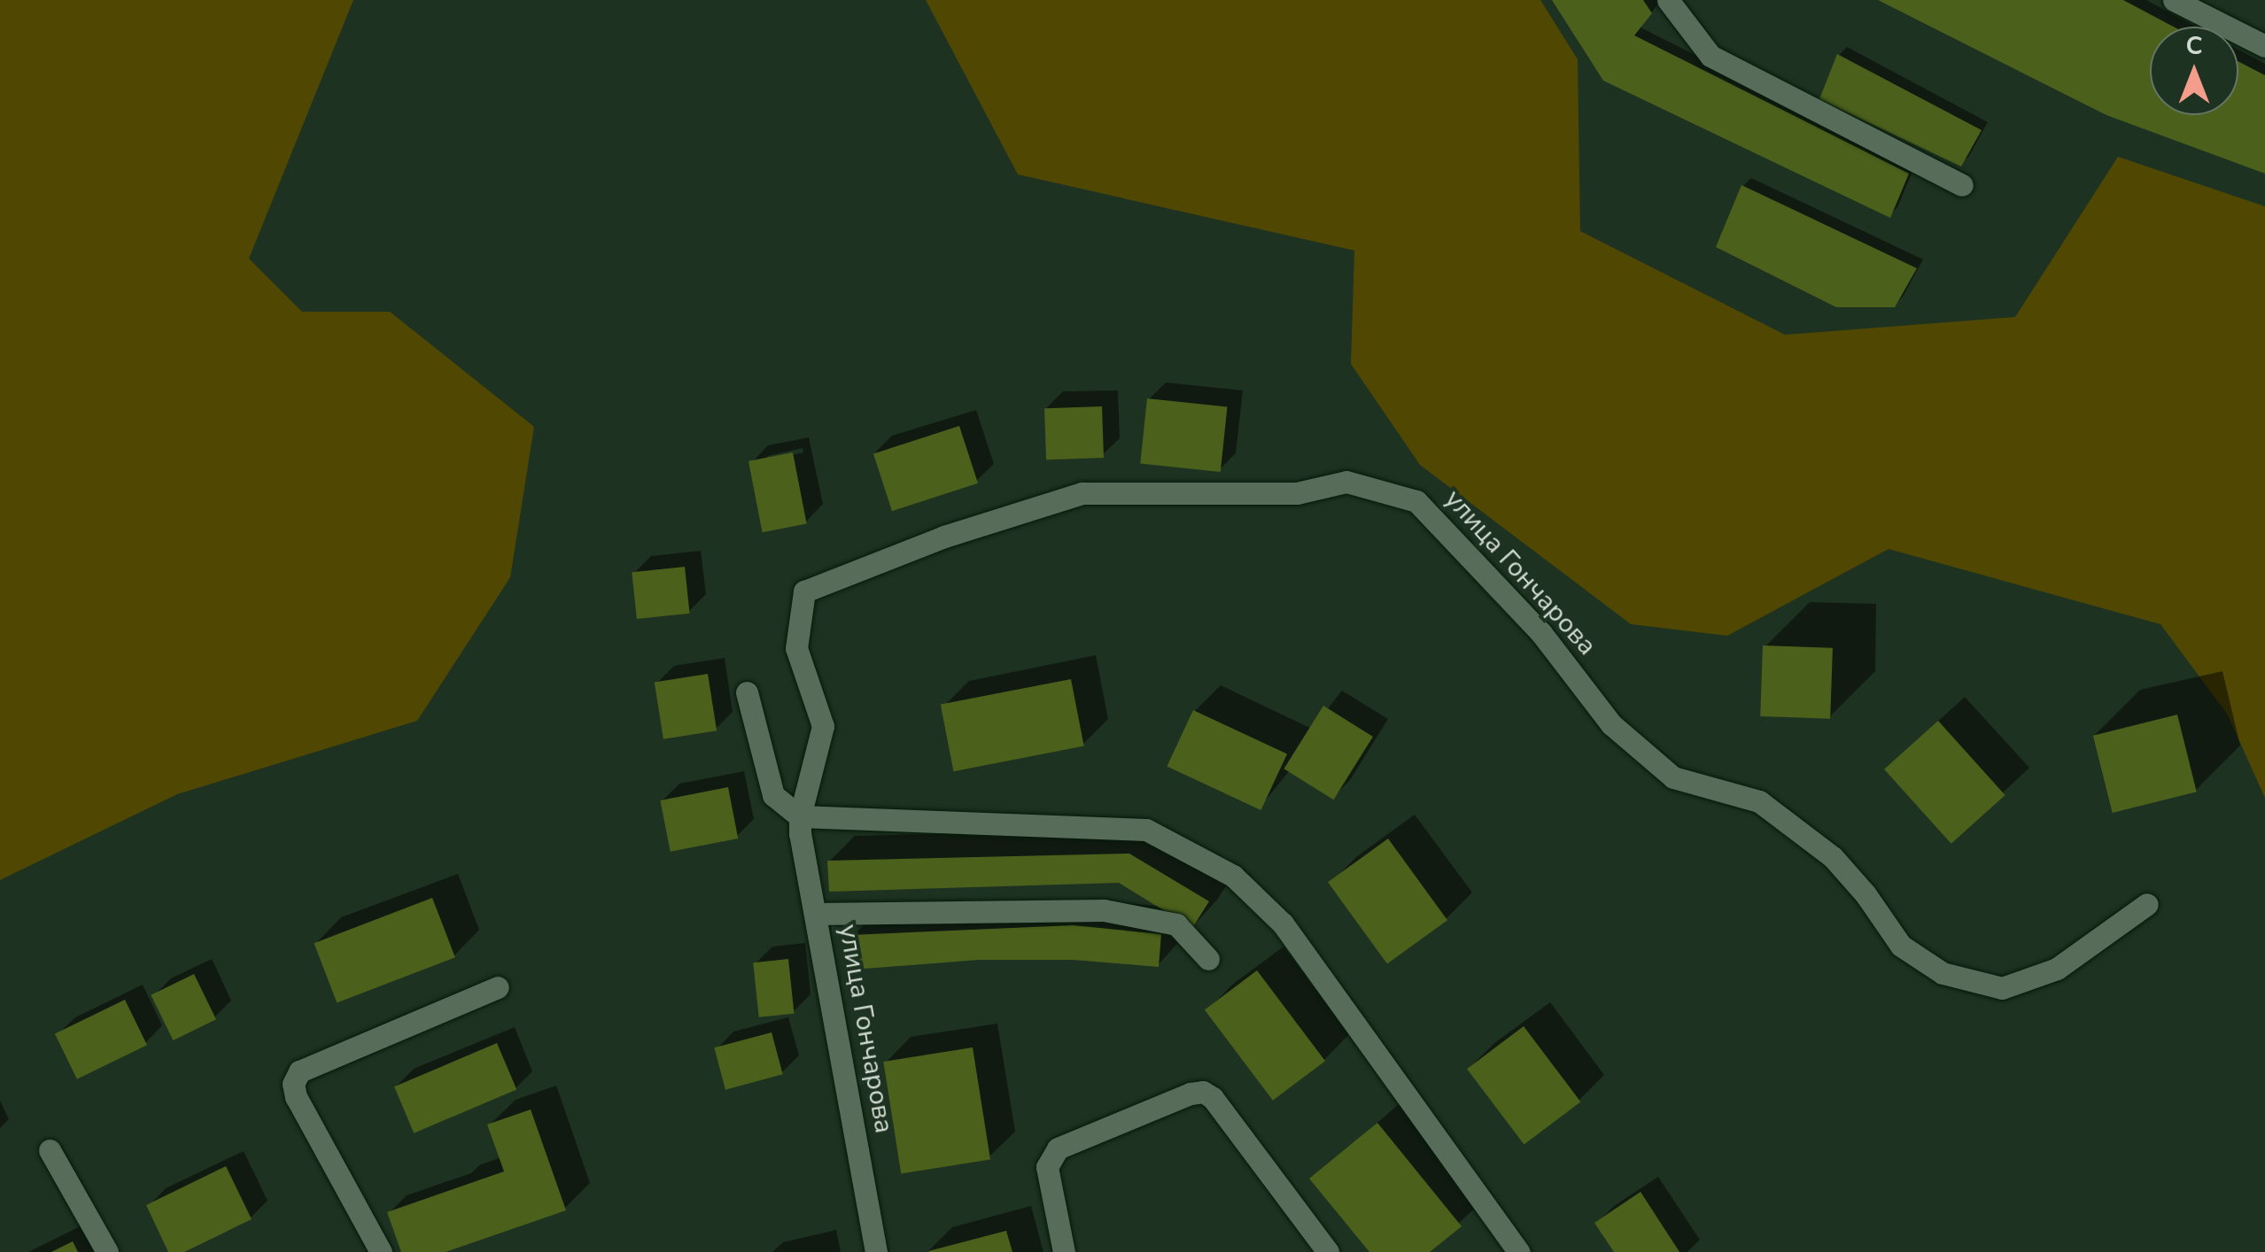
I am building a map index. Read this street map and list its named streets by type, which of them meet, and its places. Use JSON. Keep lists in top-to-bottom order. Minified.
{"streets":{"street":["улица Гончарова"]},"north":"top"}
